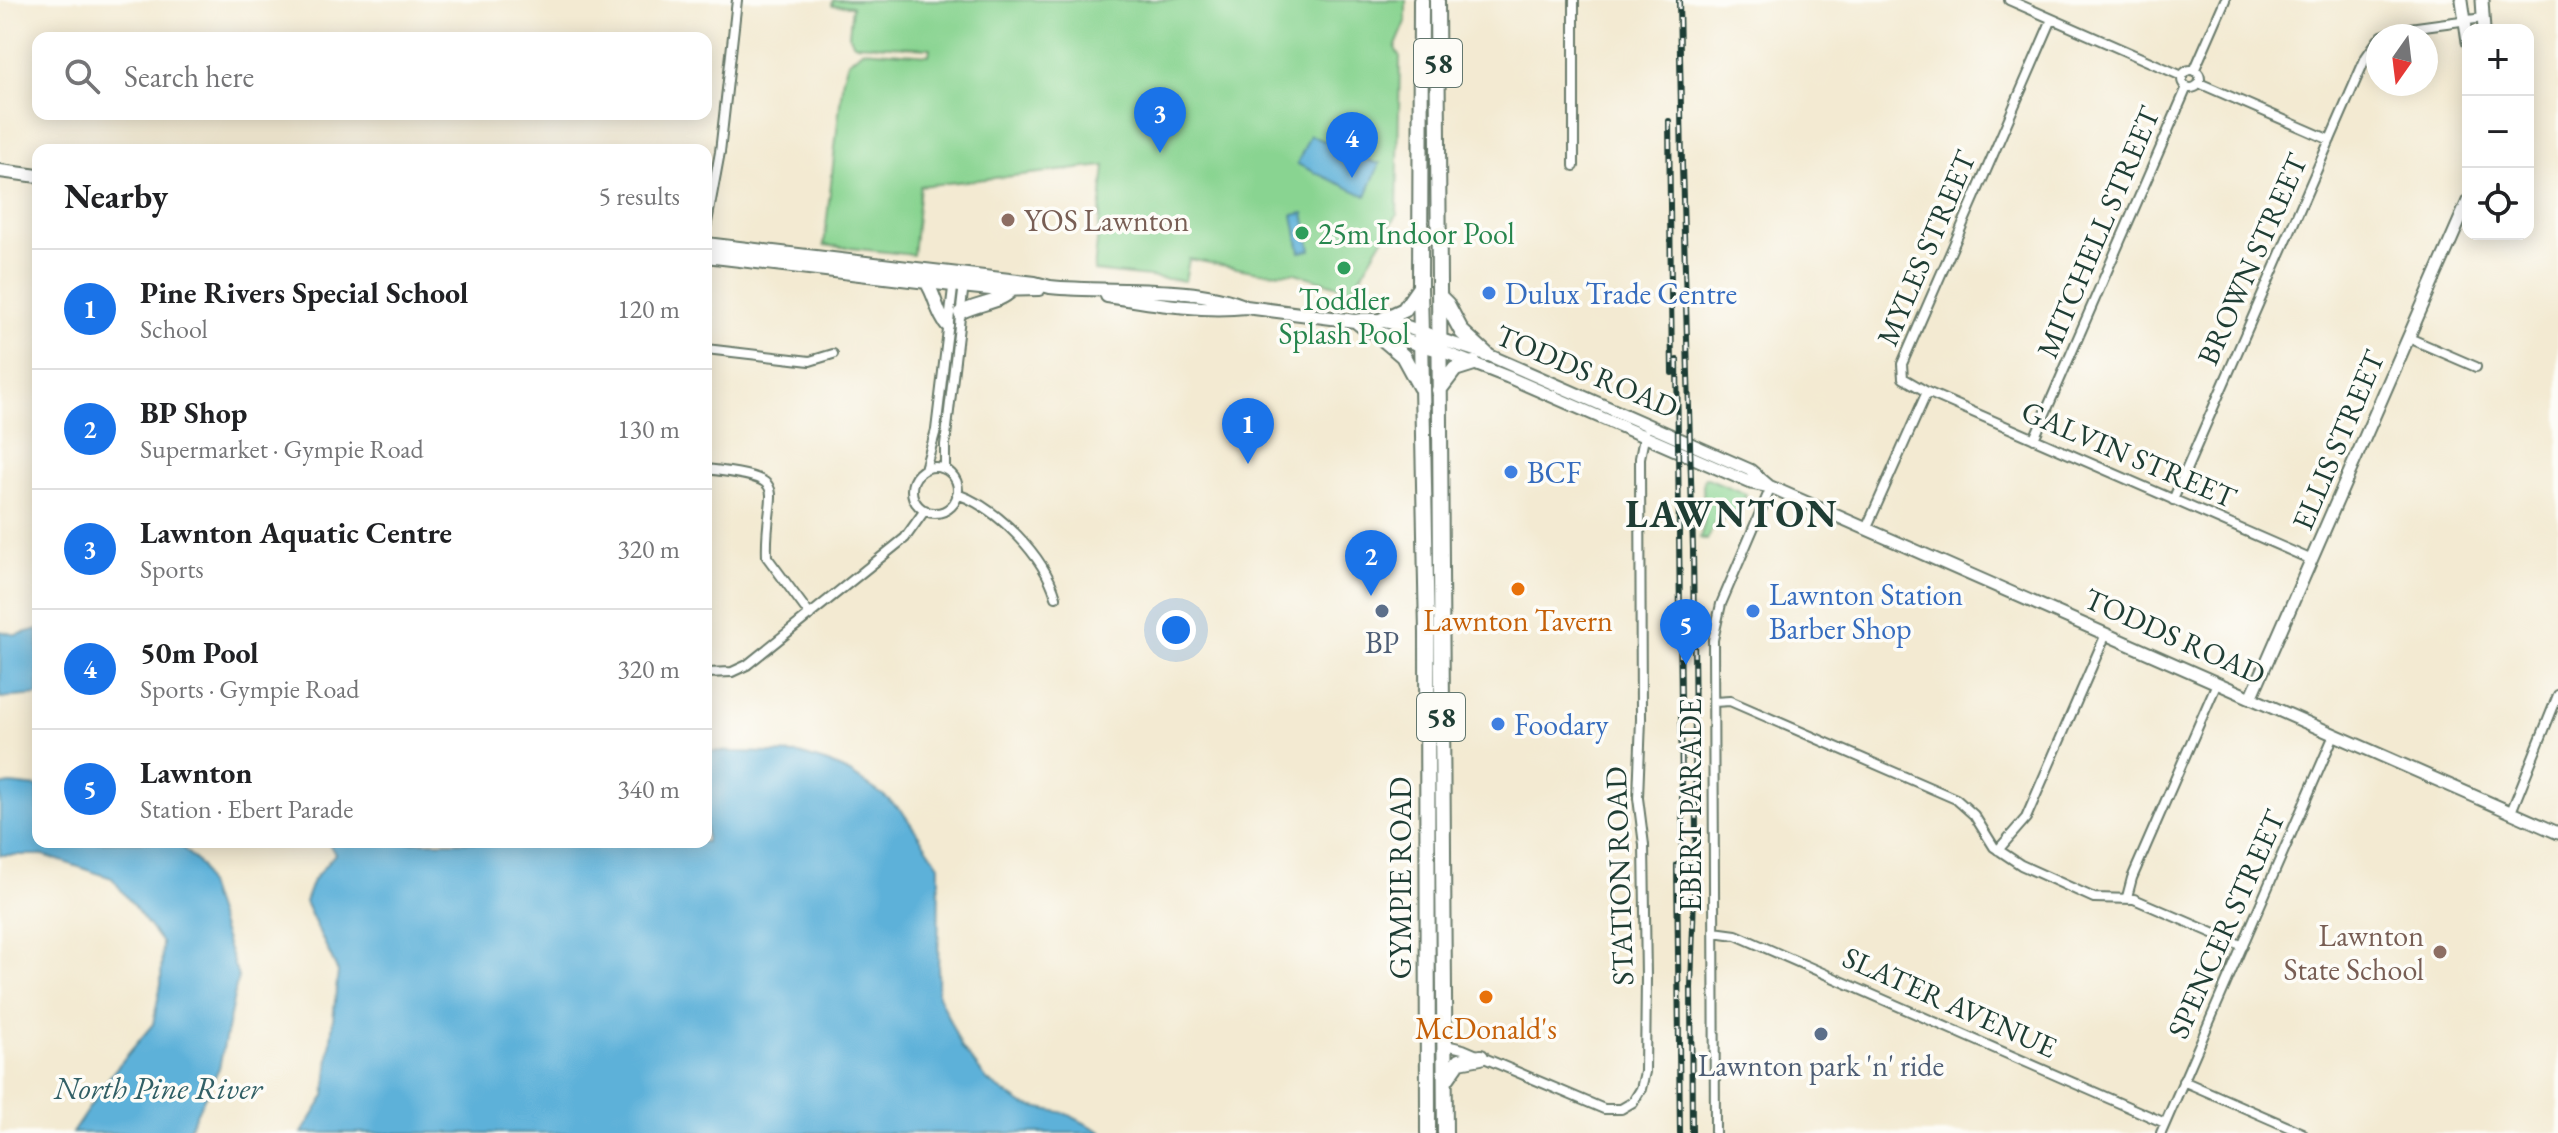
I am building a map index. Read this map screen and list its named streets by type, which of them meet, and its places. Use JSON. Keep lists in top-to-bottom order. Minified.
{"streets":{"highway":["58","GYMPIE ROAD"],"main road":["TODDS ROAD"],"street":["MITCHELL STREET","MYLES STREET","BROWN STREET","ELLIS STREET","GALVIN STREET","EBERT PARADE","STATION ROAD","SPENCER STREET","SLATER AVENUE"]},"crossings":[["MITCHELL STREET","GALVIN STREET"],["MYLES STREET","GALVIN STREET"],["BROWN STREET","GALVIN STREET"],["TODDS ROAD","ELLIS STREET"],["TODDS ROAD","EBERT PARADE"],["TODDS ROAD","STATION ROAD"],["TODDS ROAD","GYMPIE ROAD"],["TODDS ROAD","SPENCER STREET"],["ELLIS STREET","GALVIN STREET"],["EBERT PARADE","SLATER AVENUE"],["STATION ROAD","GYMPIE ROAD"],["SPENCER STREET","SLATER AVENUE"]],"districts":["LAWNTON"],"water":["North Pine River"],"places":["YOS Lawnton","25m Indoor Pool","Toddler Splash Pool","Dulux Trade Centre","BCF","Lawnton Tavern","BP","Lawnton Station Barber Shop","Foodary","Lawnton State School","McDonald's","Lawnton park 'n' ride"],"north":"bottom","page":{"map_buttons":["+","−"],"search":"Search here","pins":["3","4","1","2","5"],"heading":["Nearby","5 results"],"list":[{"mark":"1","name":"Pine Rivers Special School","note":"School","value":"120 m"},{"mark":"2","name":"BP Shop","note":"Supermarket · Gympie Road","value":"130 m"},{"mark":"3","name":"Lawnton Aquatic Centre","note":"Sports","value":"320 m"},{"mark":"4","name":"50m Pool","note":"Sports · Gympie Road","value":"320 m"},{"mark":"5","name":"Lawnton","note":"Station · Ebert Parade","value":"340 m"}]}}
